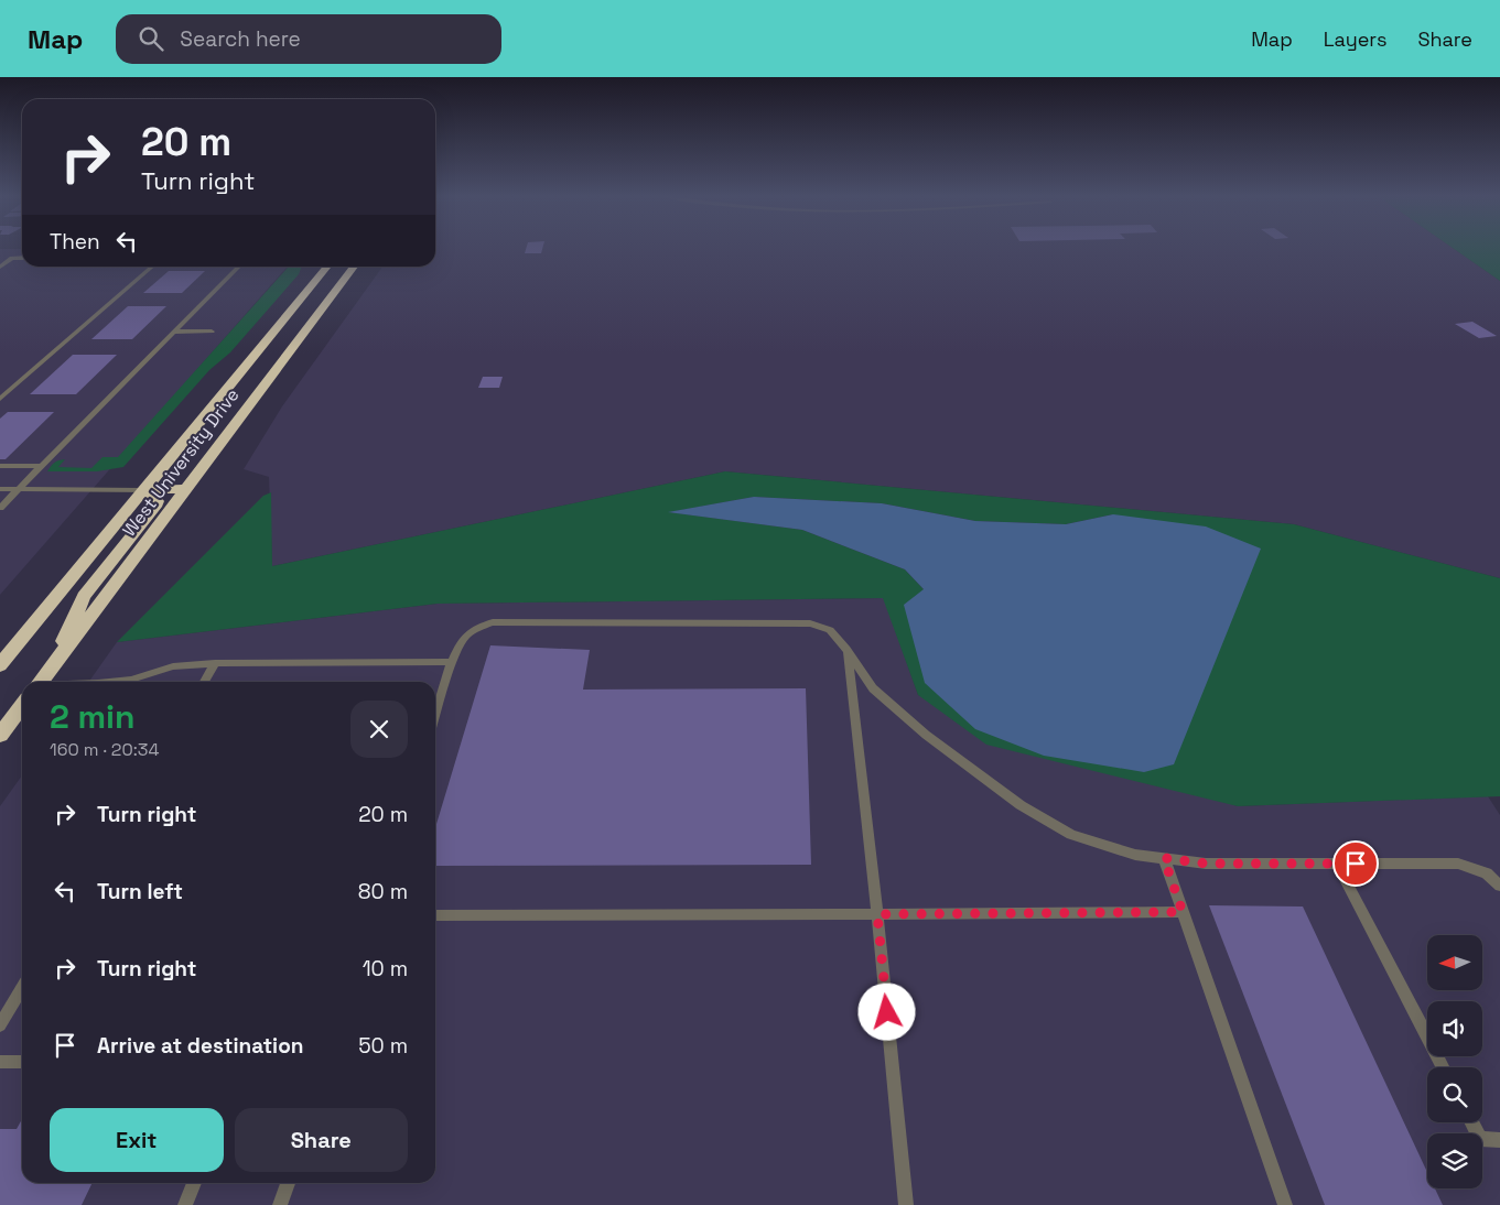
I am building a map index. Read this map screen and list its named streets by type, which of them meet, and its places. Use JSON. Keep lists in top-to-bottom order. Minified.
{"streets":{"highway":["West University Drive"]},"north":"left","page":{"header":"Map","search":"Search here","nav":["Map","Layers","Share"],"turn":["20 m","Turn right"],"then":"Then","heading":["2 min","160 m · 20:34"],"list":[{"name":"Turn right","value":"20 m"},{"name":"Turn left","value":"80 m"},{"name":"Turn right","value":"10 m"},{"name":"Arrive at destination","value":"50 m"}],"buttons":["Exit","Share"]}}
